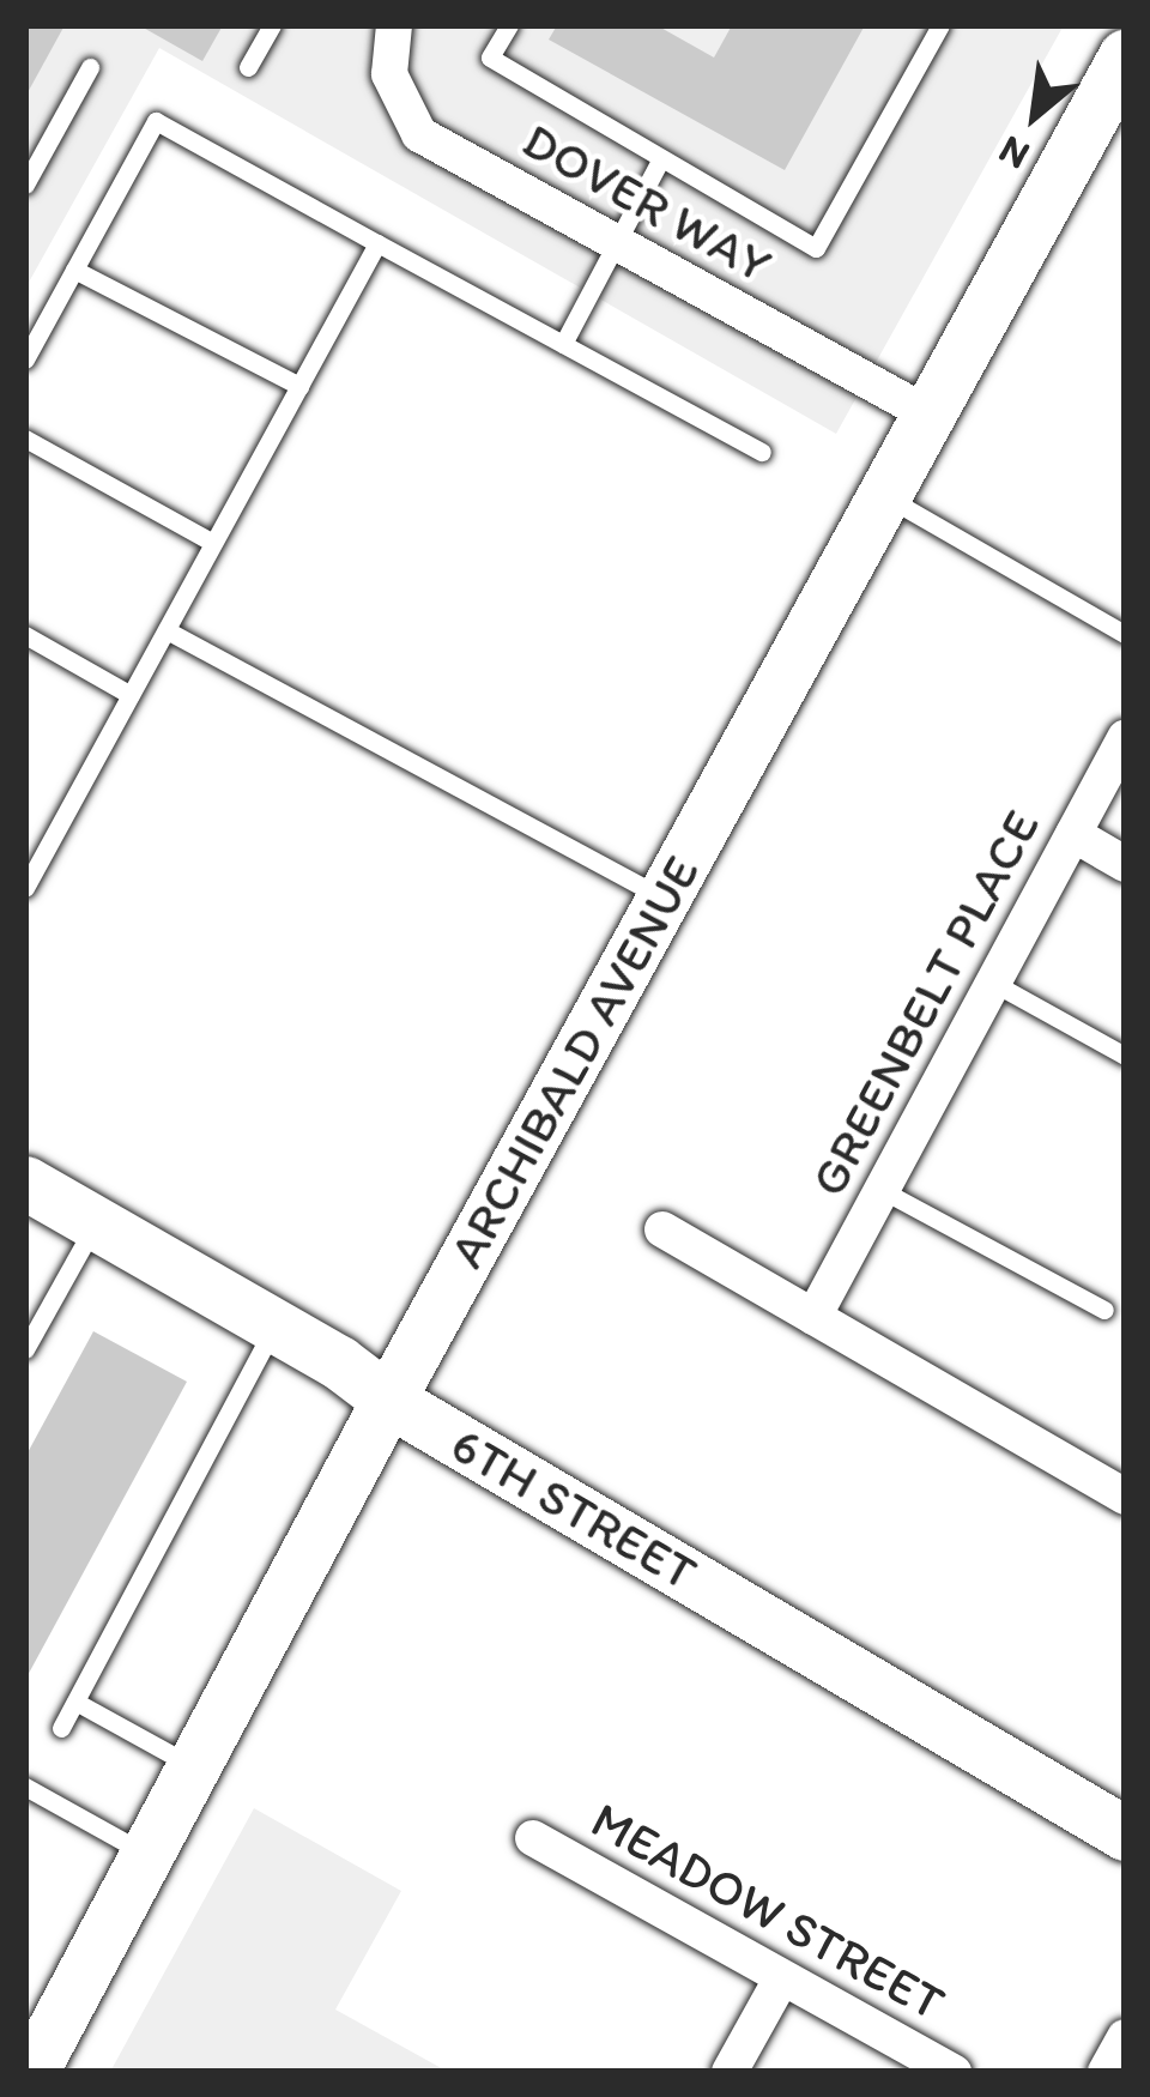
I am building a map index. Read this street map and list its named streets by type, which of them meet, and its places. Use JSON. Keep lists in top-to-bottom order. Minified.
{"streets":{"main road":["ARCHIBALD AVENUE","6TH STREET"],"street":["DOVER WAY","GREENBELT PLACE","MEADOW STREET"]},"crossings":[["DOVER WAY","ARCHIBALD AVENUE"],["ARCHIBALD AVENUE","6TH STREET"]],"north":"bottom left"}
